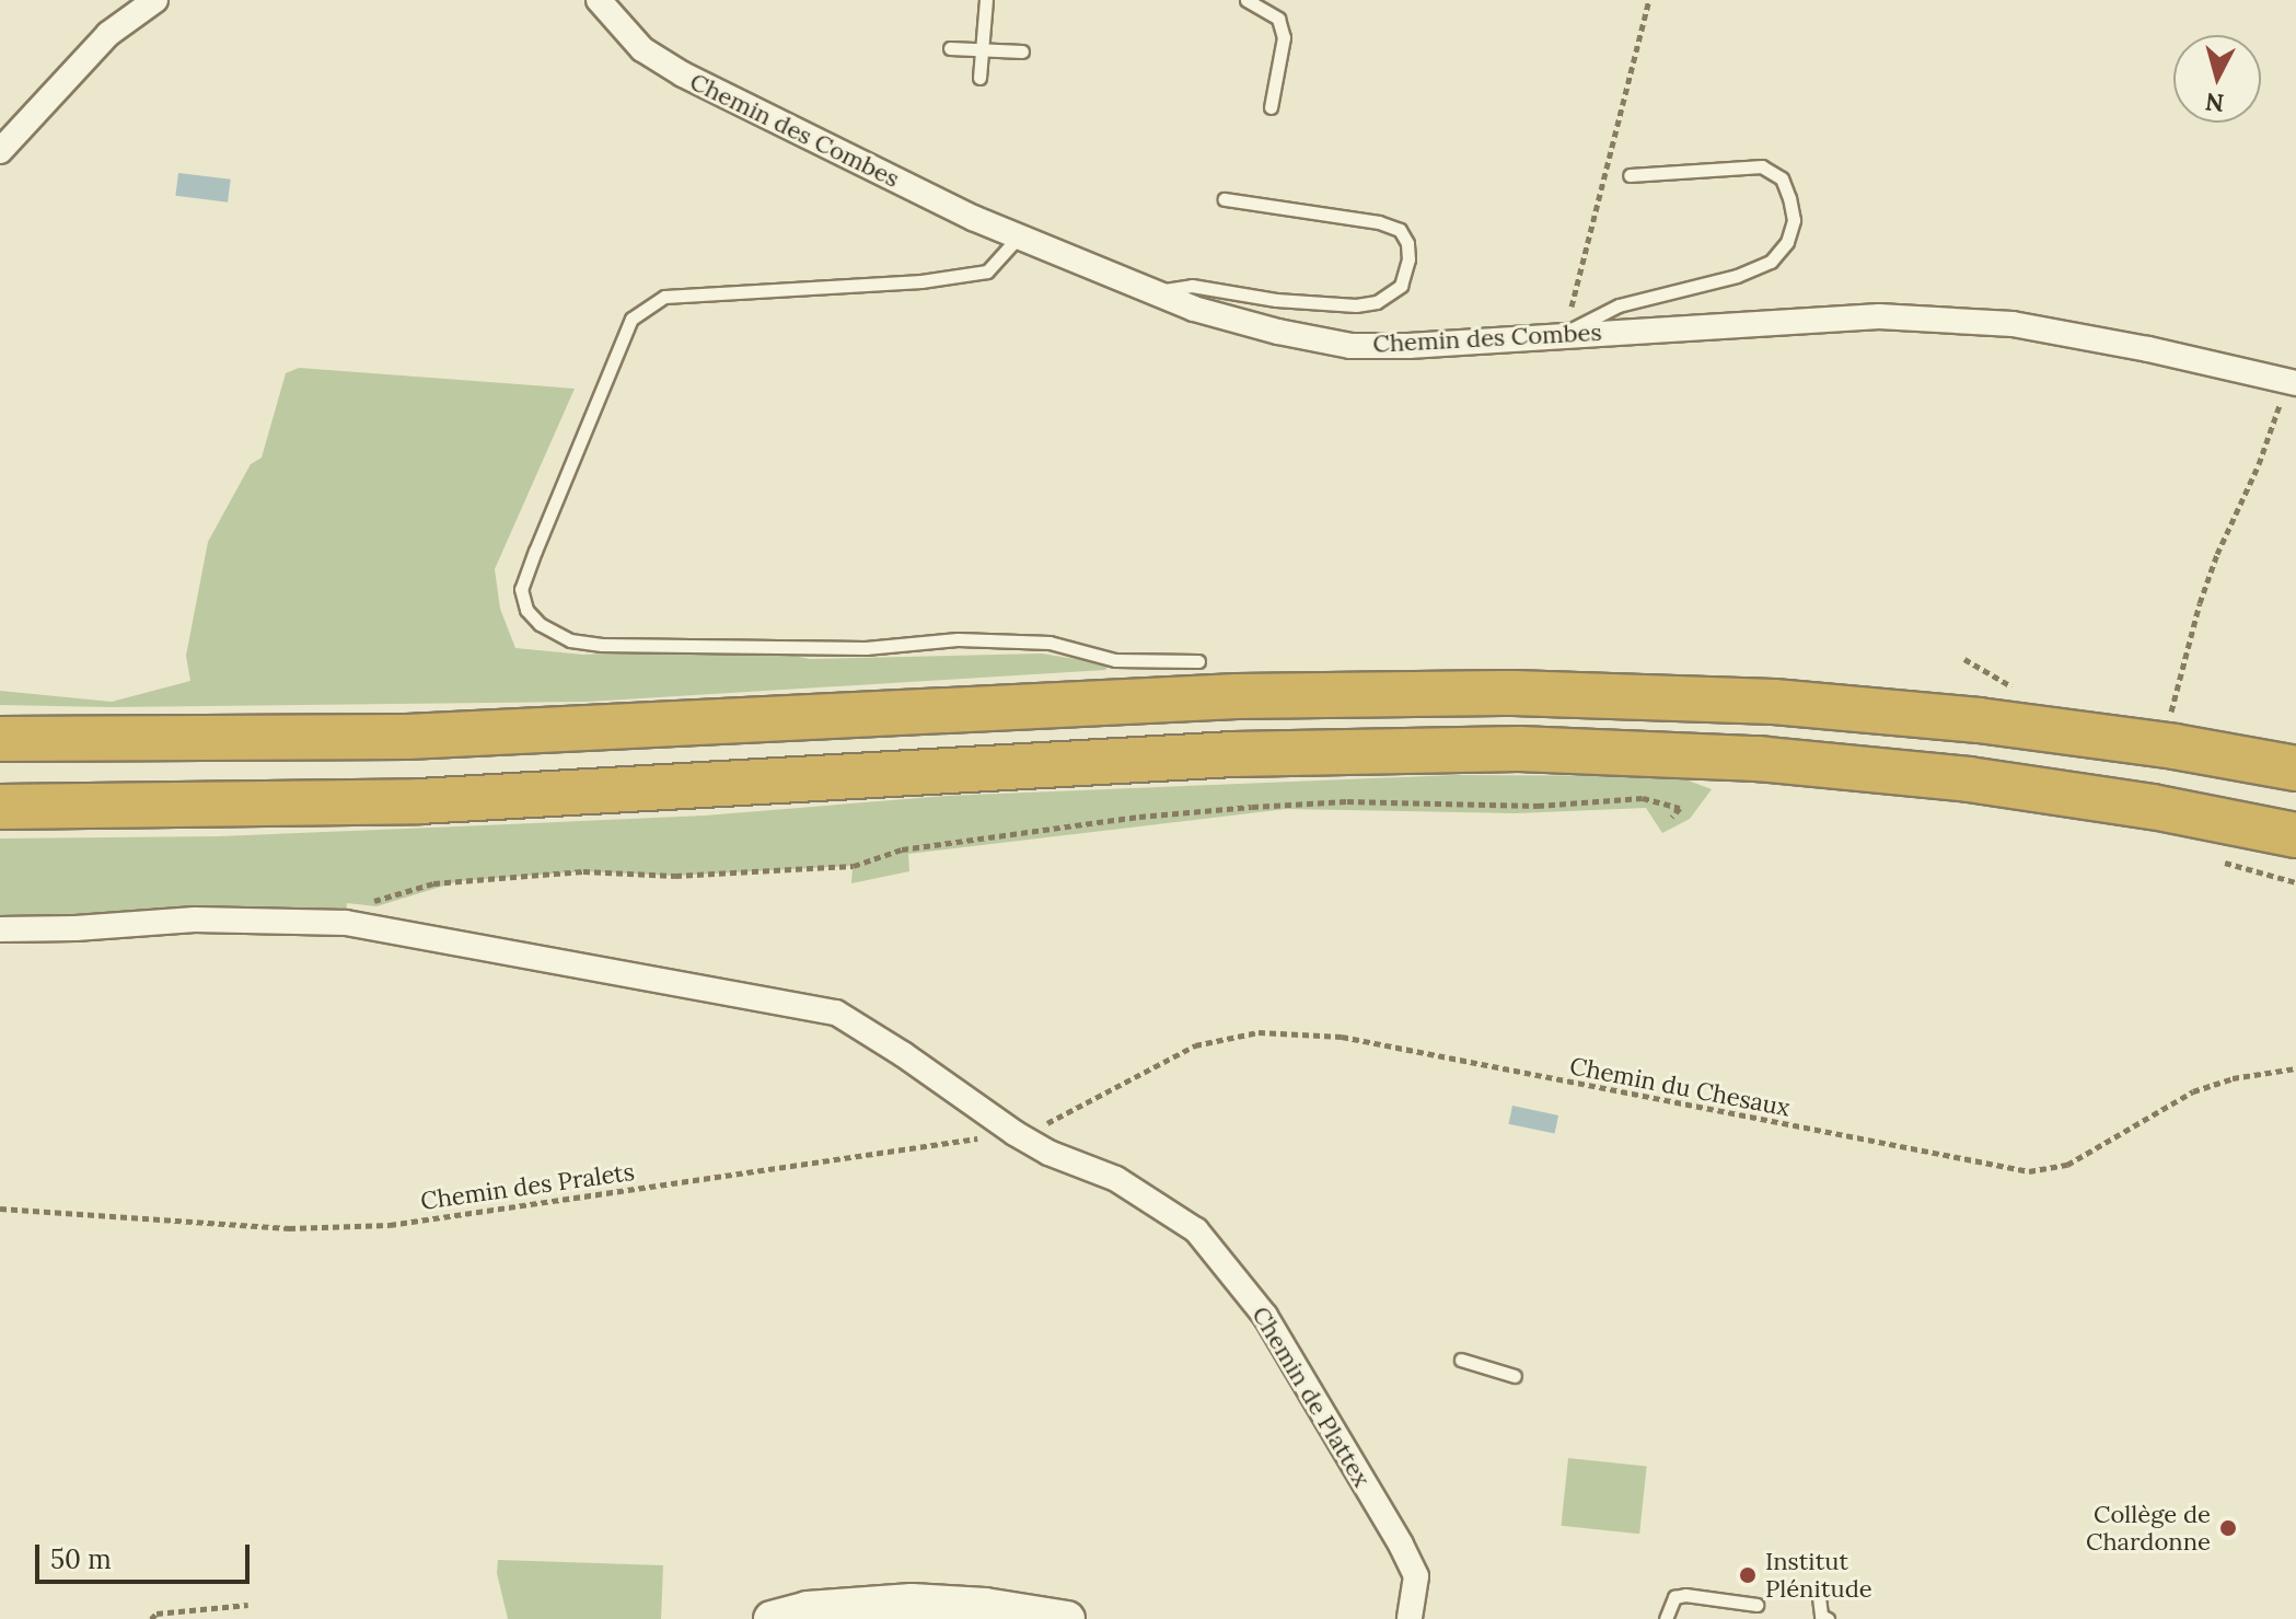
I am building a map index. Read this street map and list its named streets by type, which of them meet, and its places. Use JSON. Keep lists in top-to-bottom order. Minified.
{"streets":{"street":["Chemin des Combes","Chemin de Plattex"],"path":["Chemin du Chesaux","Chemin des Pralets"]},"crossings":[["Chemin du Chesaux","Chemin des Pralets"],["Chemin des Pralets","Chemin de Plattex"]],"places":["Collège de Chardonne","Institut Plénitude"],"scale_bar":"50 m","north":"bottom"}
